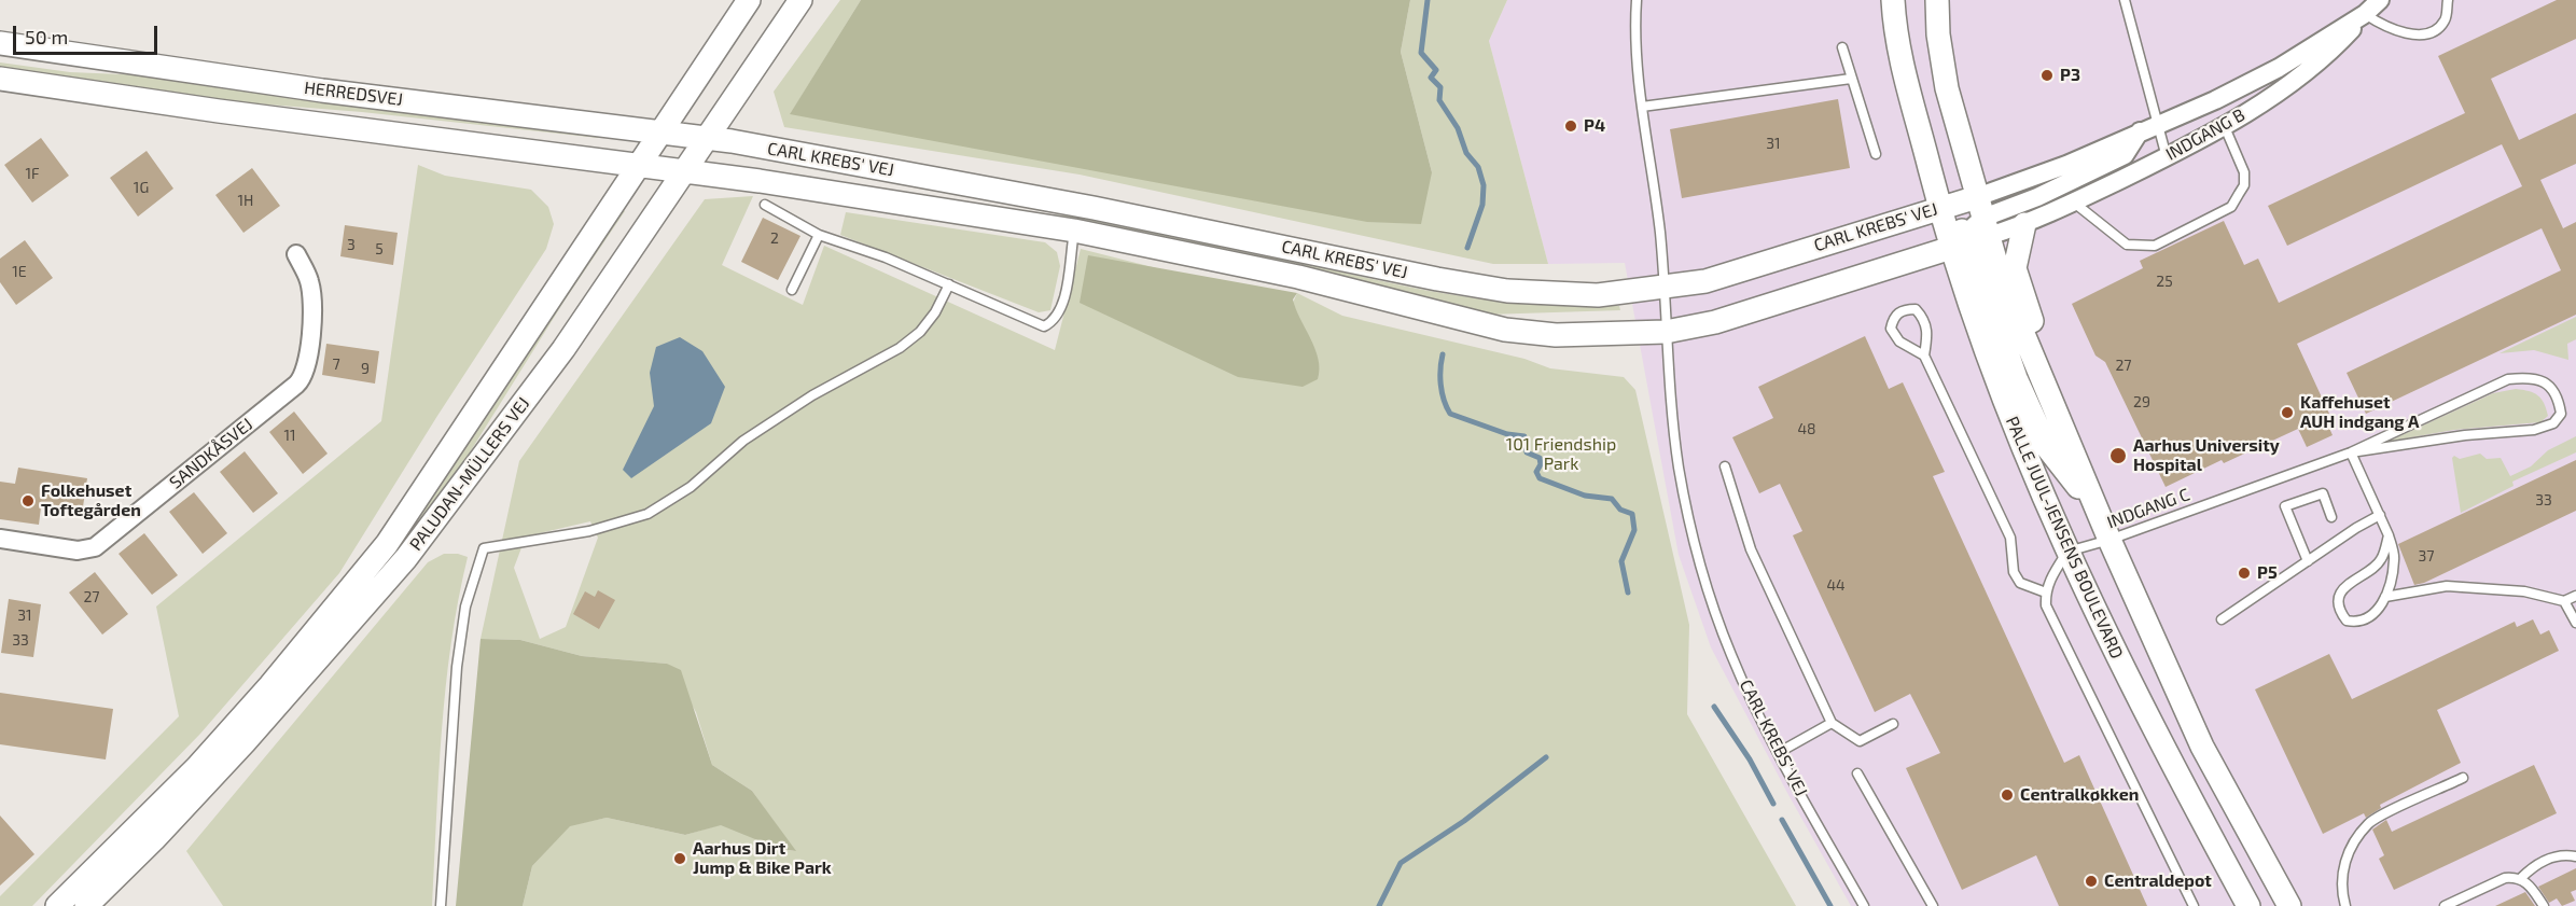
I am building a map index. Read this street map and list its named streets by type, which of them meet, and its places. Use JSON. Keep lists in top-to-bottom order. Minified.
{"streets":{"street":["HERREDSVEJ","INDGANG B","CARL KREBS' VEJ","SANDKÅSVEJ","PALUDAN-MÜLLERS VEJ","PALLE JUUL-JENSENS BOULEVARD"],"lane":["INDGANG C"]},"crossings":[["HERREDSVEJ","CARL KREBS' VEJ"],["HERREDSVEJ","PALUDAN-MÜLLERS VEJ"],["INDGANG B","CARL KREBS' VEJ"],["INDGANG B","PALLE JUUL-JENSENS BOULEVARD"],["CARL KREBS' VEJ","PALUDAN-MÜLLERS VEJ"],["CARL KREBS' VEJ","PALLE JUUL-JENSENS BOULEVARD"],["INDGANG C","PALLE JUUL-JENSENS BOULEVARD"]],"parks":["101 Friendship Park"],"places":["P3","P4","Kaffehuset AUH indgang A","Aarhus University Hospital","Folkehuset Toftegården","P5","Centralkøkken","Aarhus Dirt Jump & Bike Park","Centraldepot"],"house_numbers":["31","1F","1G","1H","2","3","5","1E","25","7","27","9","29","48","11","33","37","44","27","31","33"],"scale_bar":"50 m"}
